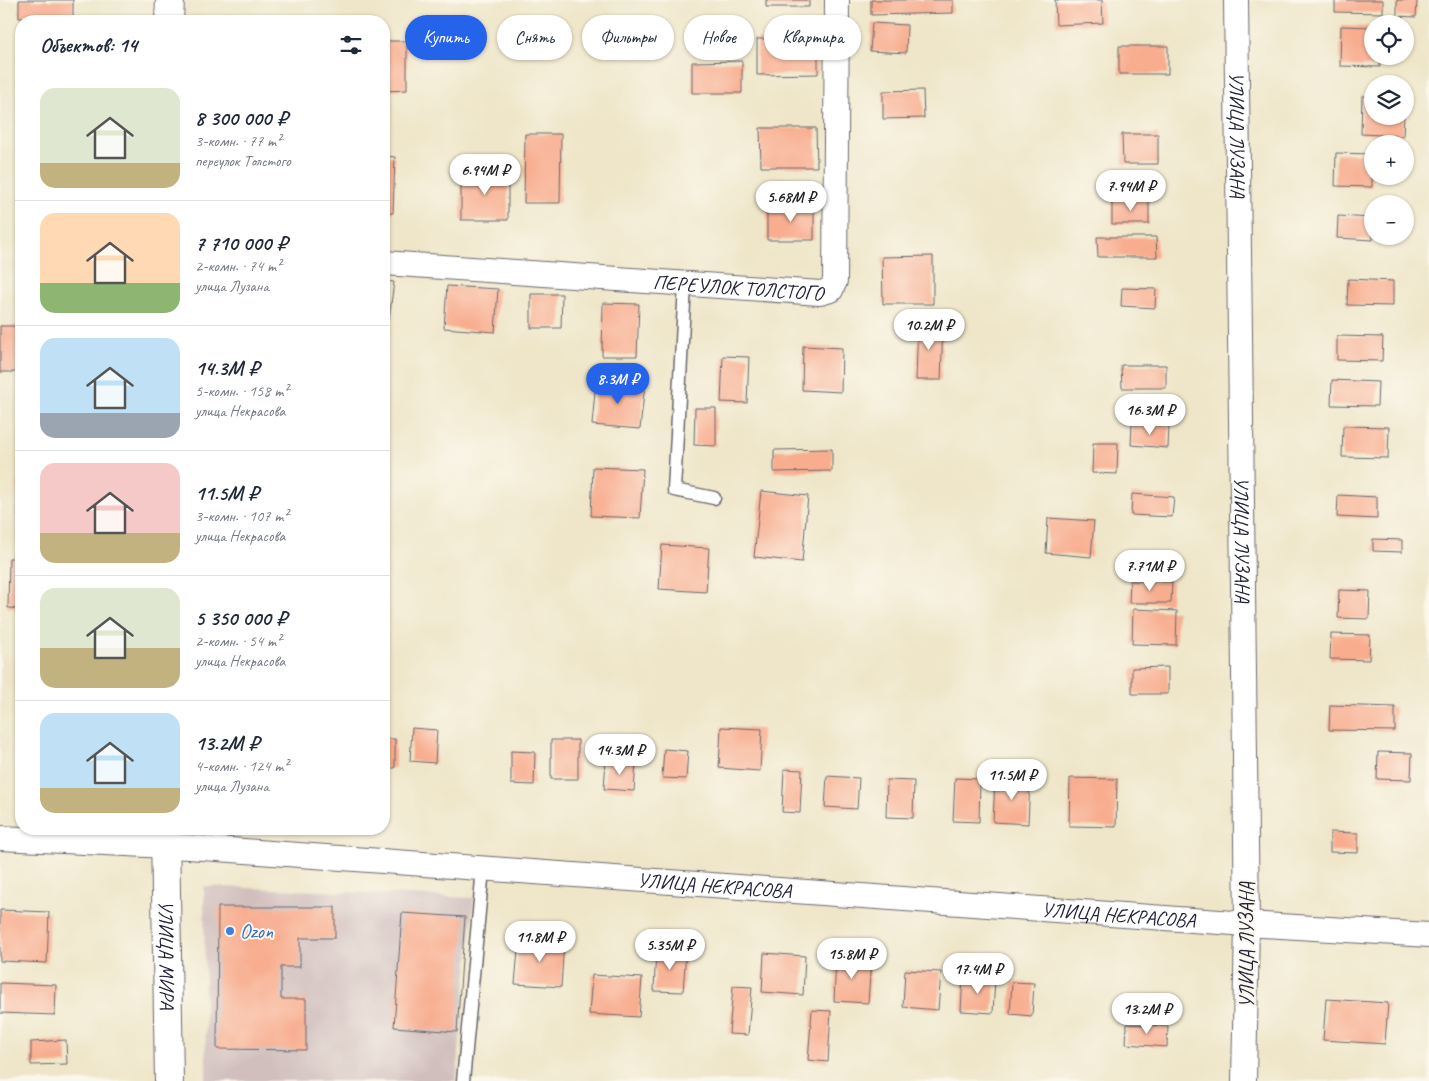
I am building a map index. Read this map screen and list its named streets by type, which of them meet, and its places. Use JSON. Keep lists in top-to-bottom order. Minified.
{"streets":{"main road":["УЛИЦА МИРА"],"street":["УЛИЦА ЛУЗАНА","ПЕРЕУЛОК ТОЛСТОГО","УЛИЦА НЕКРАСОВА"]},"crossings":[["УЛИЦА ЛУЗАНА","УЛИЦА НЕКРАСОВА"],["УЛИЦА НЕКРАСОВА","УЛИЦА МИРА"]],"places":["Ozon"],"page":{"map_buttons":["+","−"],"chip":["Купить","Снять","Фильтры","Новое","Квартира"],"heading":"Объектов: 14","list":[{"name":"8 300 000 ₽","note":"3-комн. · 77 m² · переулок Толстого"},{"name":"7 710 000 ₽","note":"2-комн. · 74 m² · улица Лузана"},{"name":"14.3M ₽","note":"5-комн. · 158 m² · улица Некрасова"},{"name":"11.5M ₽","note":"3-комн. · 107 m² · улица Некрасова"},{"name":"5 350 000 ₽","note":"2-комн. · 54 m² · улица Некрасова"},{"name":"13.2M ₽","note":"4-комн. · 124 m² · улица Лузана"}],"price":["6.94M ₽","7.94M ₽","5.68M ₽","10.2M ₽","8.3M ₽","16.3M ₽","7.71M ₽","14.3M ₽","11.5M ₽","11.8M ₽","5.35M ₽","15.8M ₽","17.4M ₽","13.2M ₽"]}}
